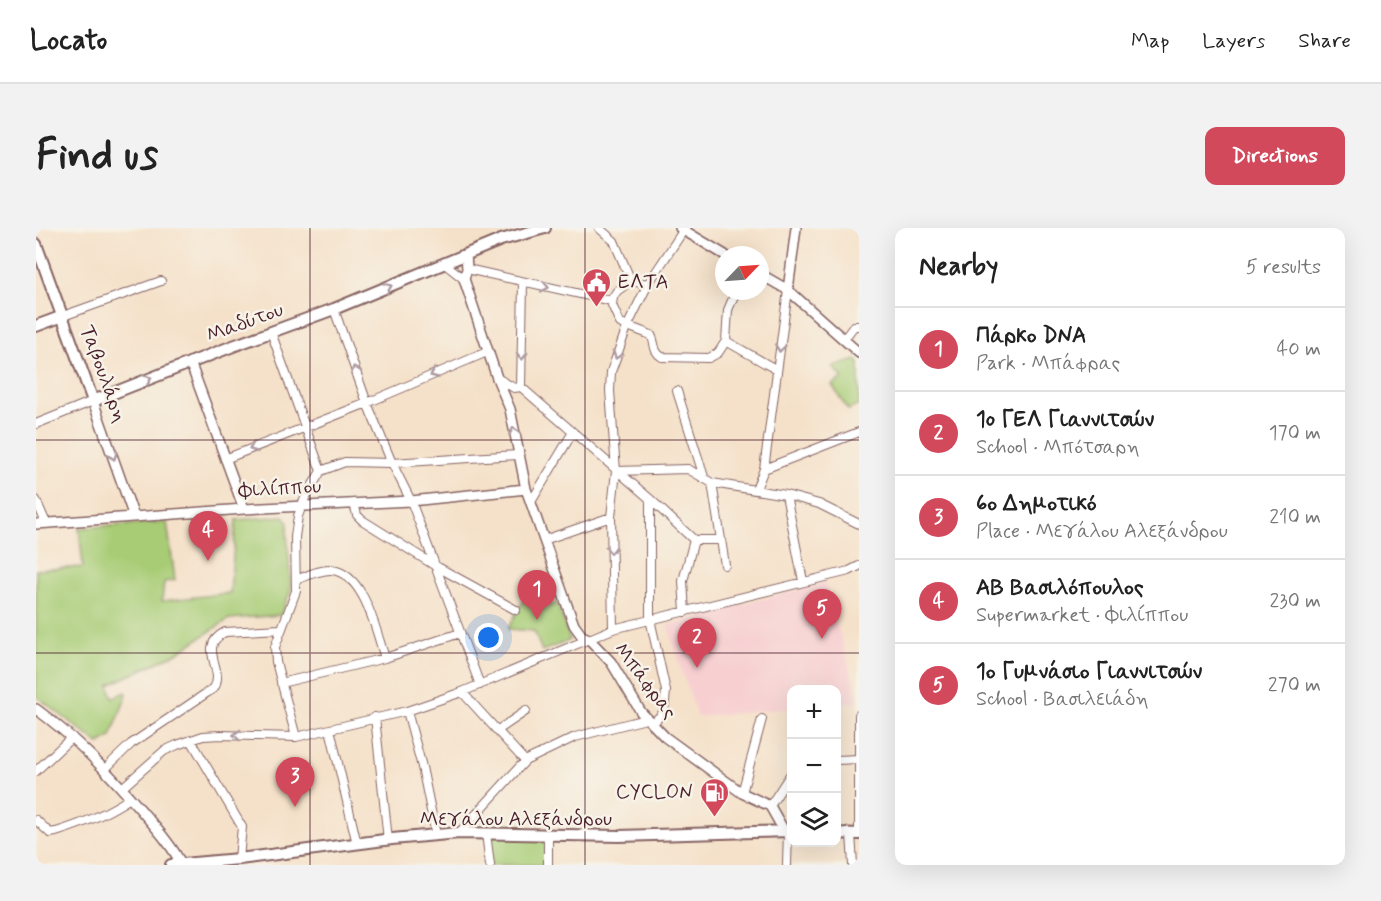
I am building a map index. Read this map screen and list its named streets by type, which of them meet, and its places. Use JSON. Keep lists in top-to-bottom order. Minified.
{"streets":{"main road":["Μαδύτου","Ταβουλάρη","Μεγάλου Αλεξάνδρου"],"street":["Φιλίππου","Μπάφρας"]},"crossings":[["Μαδύτου","Ταβουλάρη"],["Ταβουλάρη","Φιλίππου"],["Φιλίππου","Μπάφρας"]],"one_way":["Μαδύτου","Ταβουλάρη"],"places":{"public building":["ΕΛΤΑ"],"fuel station":["CYCLON"]},"north":"top right","page":{"header":"Locato","nav":["Map","Layers","Share"],"buttons":"Directions","title":"Find us","heading":["Nearby","5 results"],"list":[{"mark":"1","name":"Πάρκο DNA","note":"Park · Μπάφρας","value":"40 m"},{"mark":"2","name":"1o ΓΕΛ Γιαννιτσών","note":"School · Μπότσαρη","value":"170 m"},{"mark":"3","name":"6ο Δημοτικό","note":"Place · Μεγάλου Αλεξάνδρου","value":"210 m"},{"mark":"4","name":"ΑΒ Βασιλόπουλος","note":"Supermarket · Φιλίππου","value":"230 m"},{"mark":"5","name":"1ο Γυμνάσιο Γιαννιτσών","note":"School · Βασιλειάδη","value":"270 m"}],"pins":["4","1","5","2","3"],"map_buttons":["+","−"]}}
